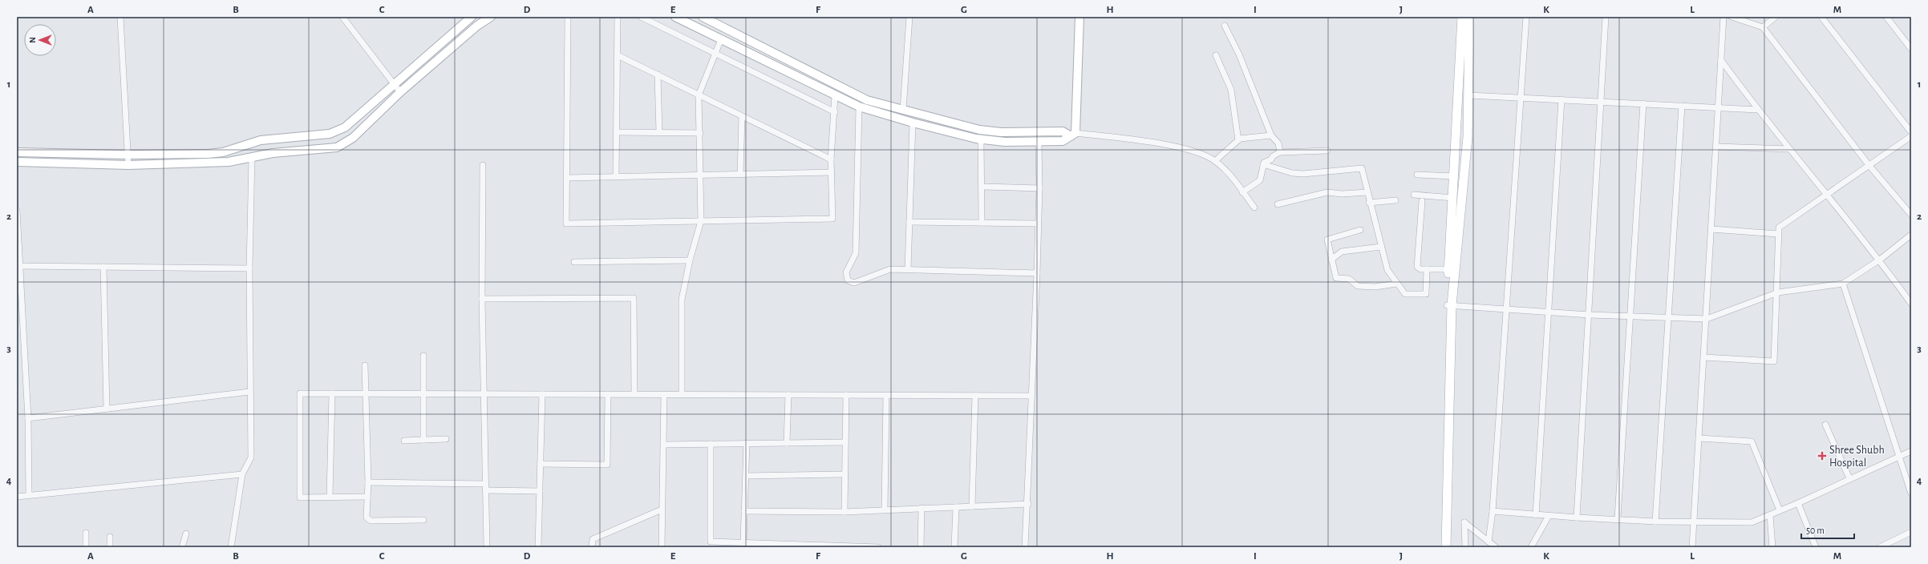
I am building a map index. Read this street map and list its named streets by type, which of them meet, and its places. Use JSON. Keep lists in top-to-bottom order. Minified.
{"places":{"health":["Shree Shubh Hospital"]},"scale_bar":"50 m","north":"left","grid":{"columns":["A","B","C","D","E","F","G","H","I","J","K","L","M"],"rows":["1","2","3","4"]}}
